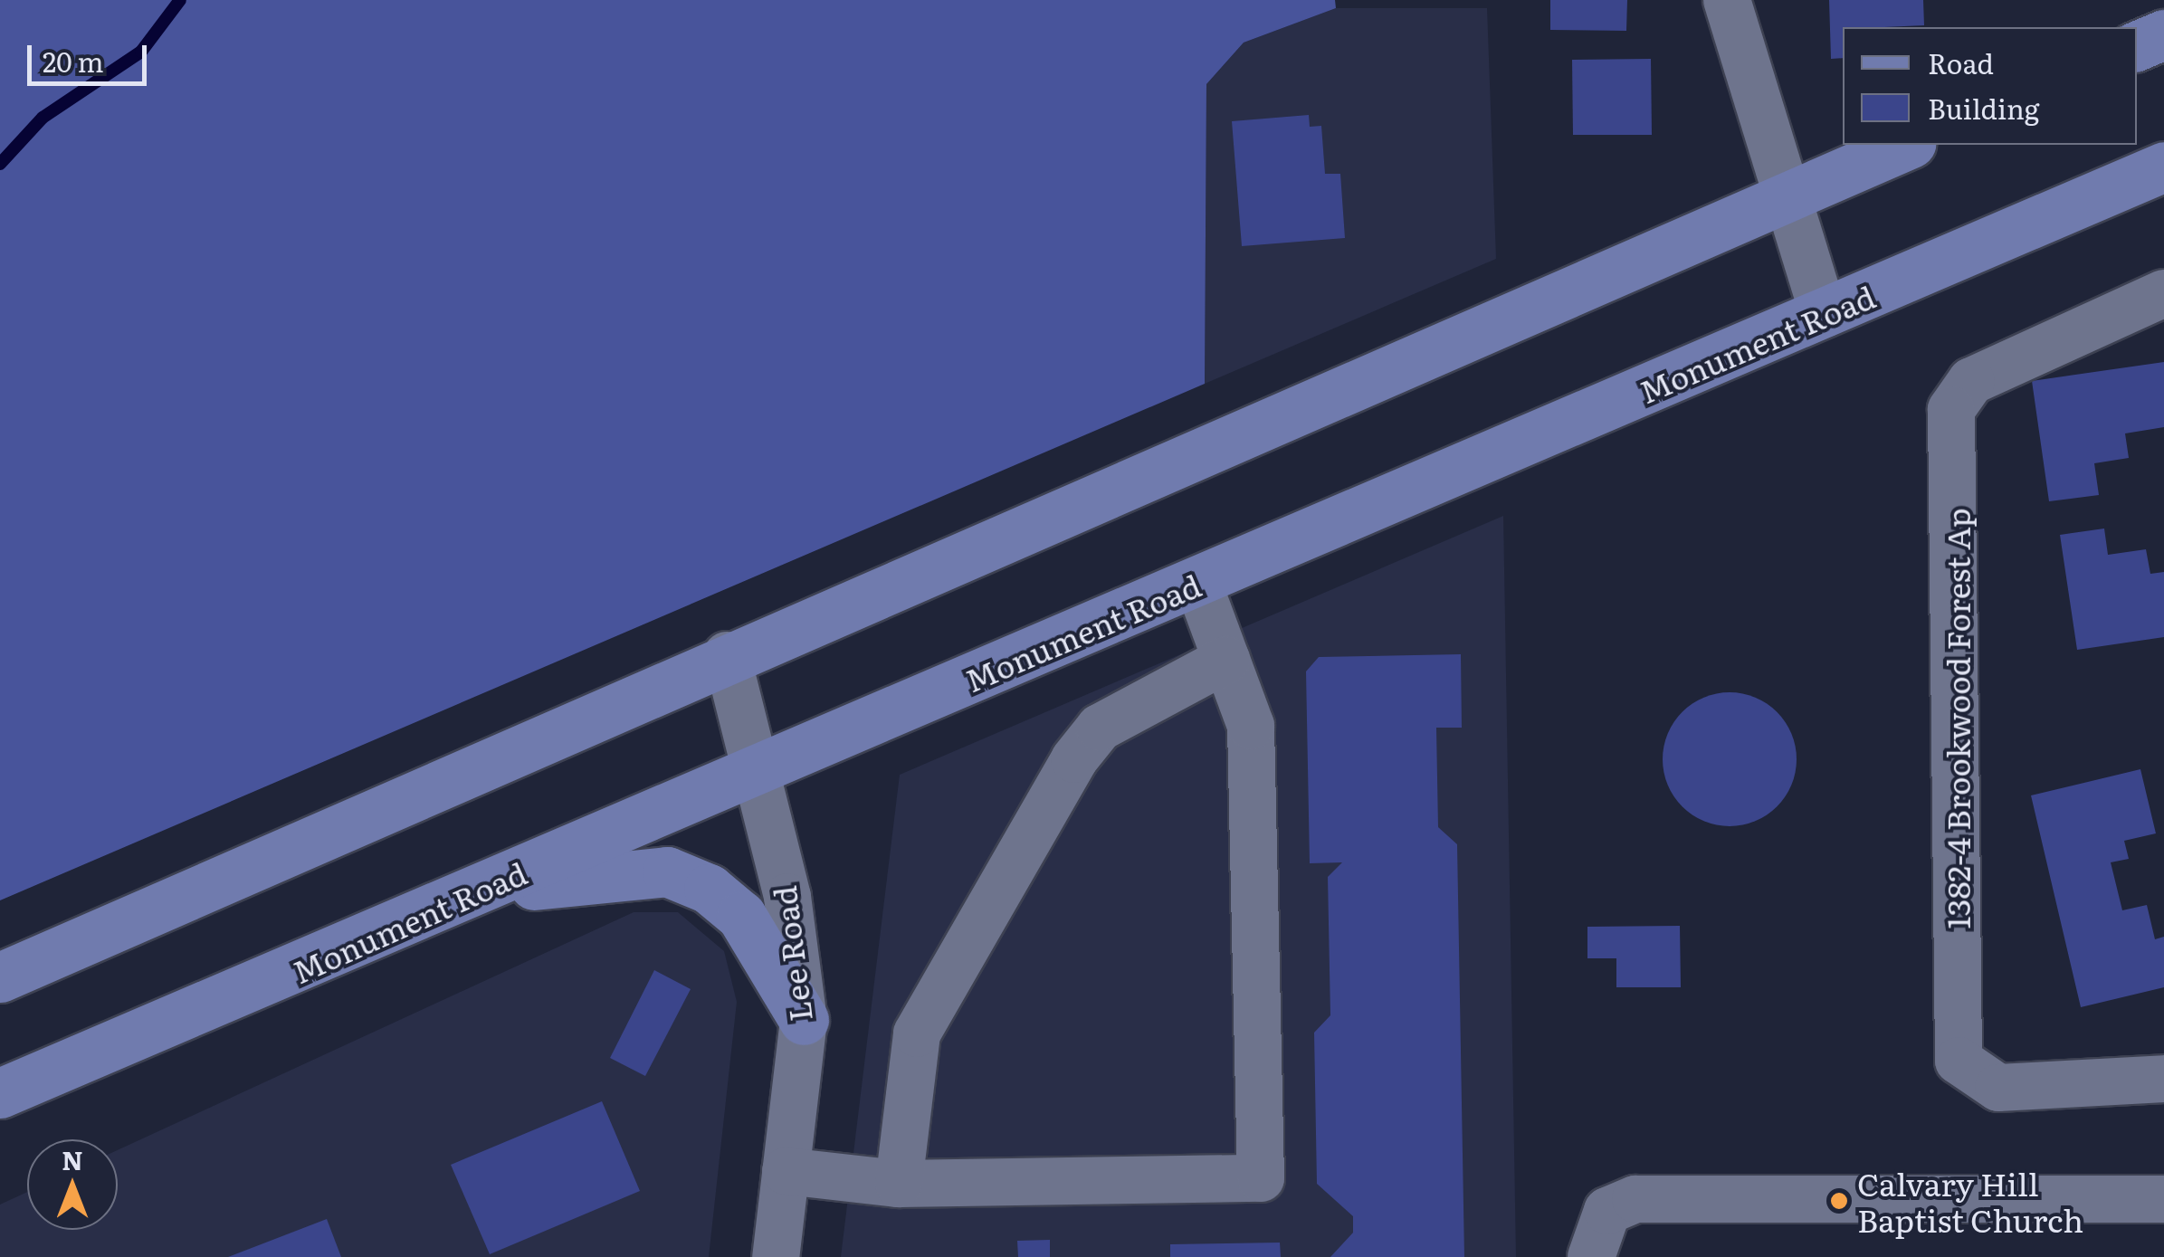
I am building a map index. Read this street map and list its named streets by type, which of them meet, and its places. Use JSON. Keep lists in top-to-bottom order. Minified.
{"streets":{"main road":["Monument Road"],"street":["1382-4 Brookwood Forest Ap","Lee Road"]},"crossings":[["Monument Road","Lee Road"]],"places":["Calvary Hill Baptist Church"],"legend":["Road","Building"],"scale_bar":"20 m","north":"top"}
